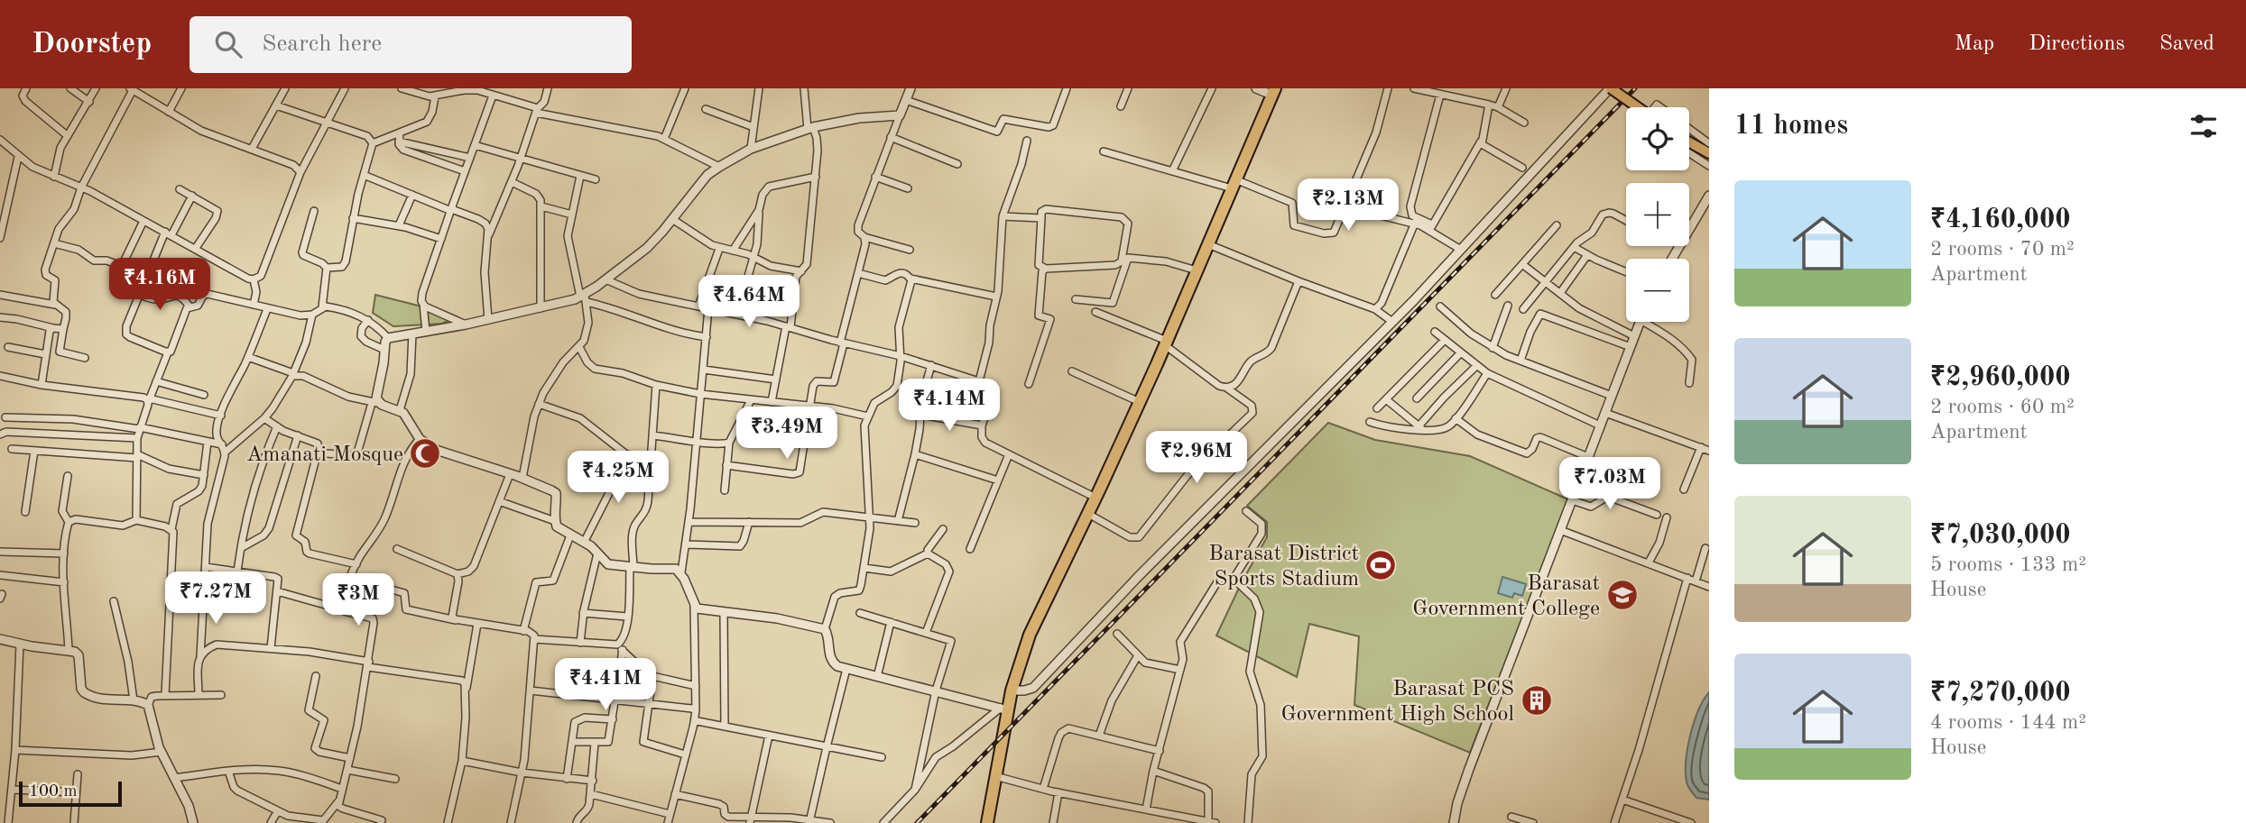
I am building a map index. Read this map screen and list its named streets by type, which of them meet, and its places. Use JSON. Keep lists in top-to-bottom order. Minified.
{"places":{"mosque":["Amanati Mosque"],"sports":["Barasat District Sports Stadium"],"school or university":["Barasat Government College"],"building":["Barasat PCS Government High School"]},"scale_bar":"100 m","page":{"header":"Doorstep","search":"Search here","nav":["Map","Directions","Saved"],"heading":"11 homes","map_buttons":["+","−"],"list":[{"name":"₹4,160,000","note":"2 rooms · 70 m² · Apartment"},{"name":"₹2,960,000","note":"2 rooms · 60 m² · Apartment"},{"name":"₹7,030,000","note":"5 rooms · 133 m² · House"},{"name":"₹7,270,000","note":"4 rooms · 144 m² · House"}],"price":["₹2.13M","₹4.16M","₹4.64M","₹4.14M","₹3.49M","₹2.96M","₹4.25M","₹7.03M","₹7.27M","₹3M","₹4.41M"],"scale":"100 m"}}
